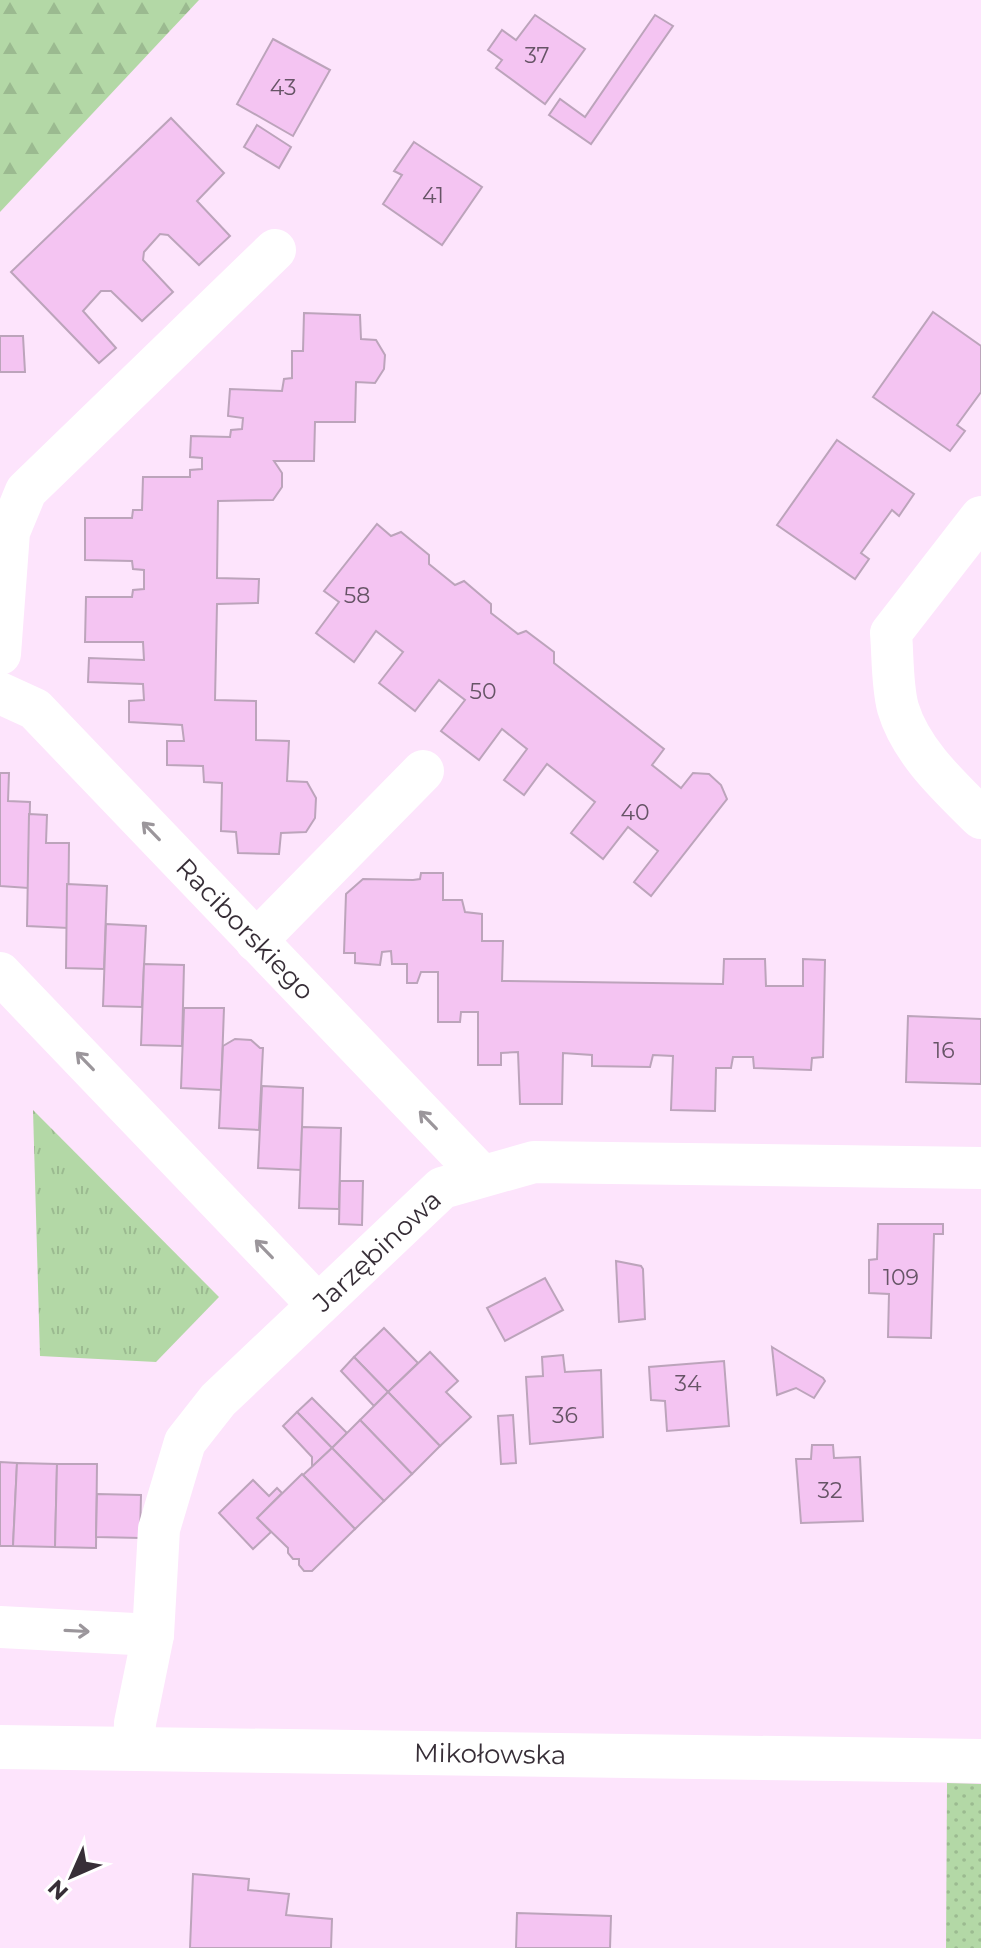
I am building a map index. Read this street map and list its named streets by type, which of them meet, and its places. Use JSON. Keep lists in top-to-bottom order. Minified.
{"streets":{"street":["Raciborskiego","Jarzębinowa","Mikołowska"]},"crossings":[["Raciborskiego","Jarzębinowa"],["Jarzębinowa","Mikołowska"]],"house_numbers":["37","43","41","58","50","40","16","109","34","36","32"],"north":"bottom left"}
